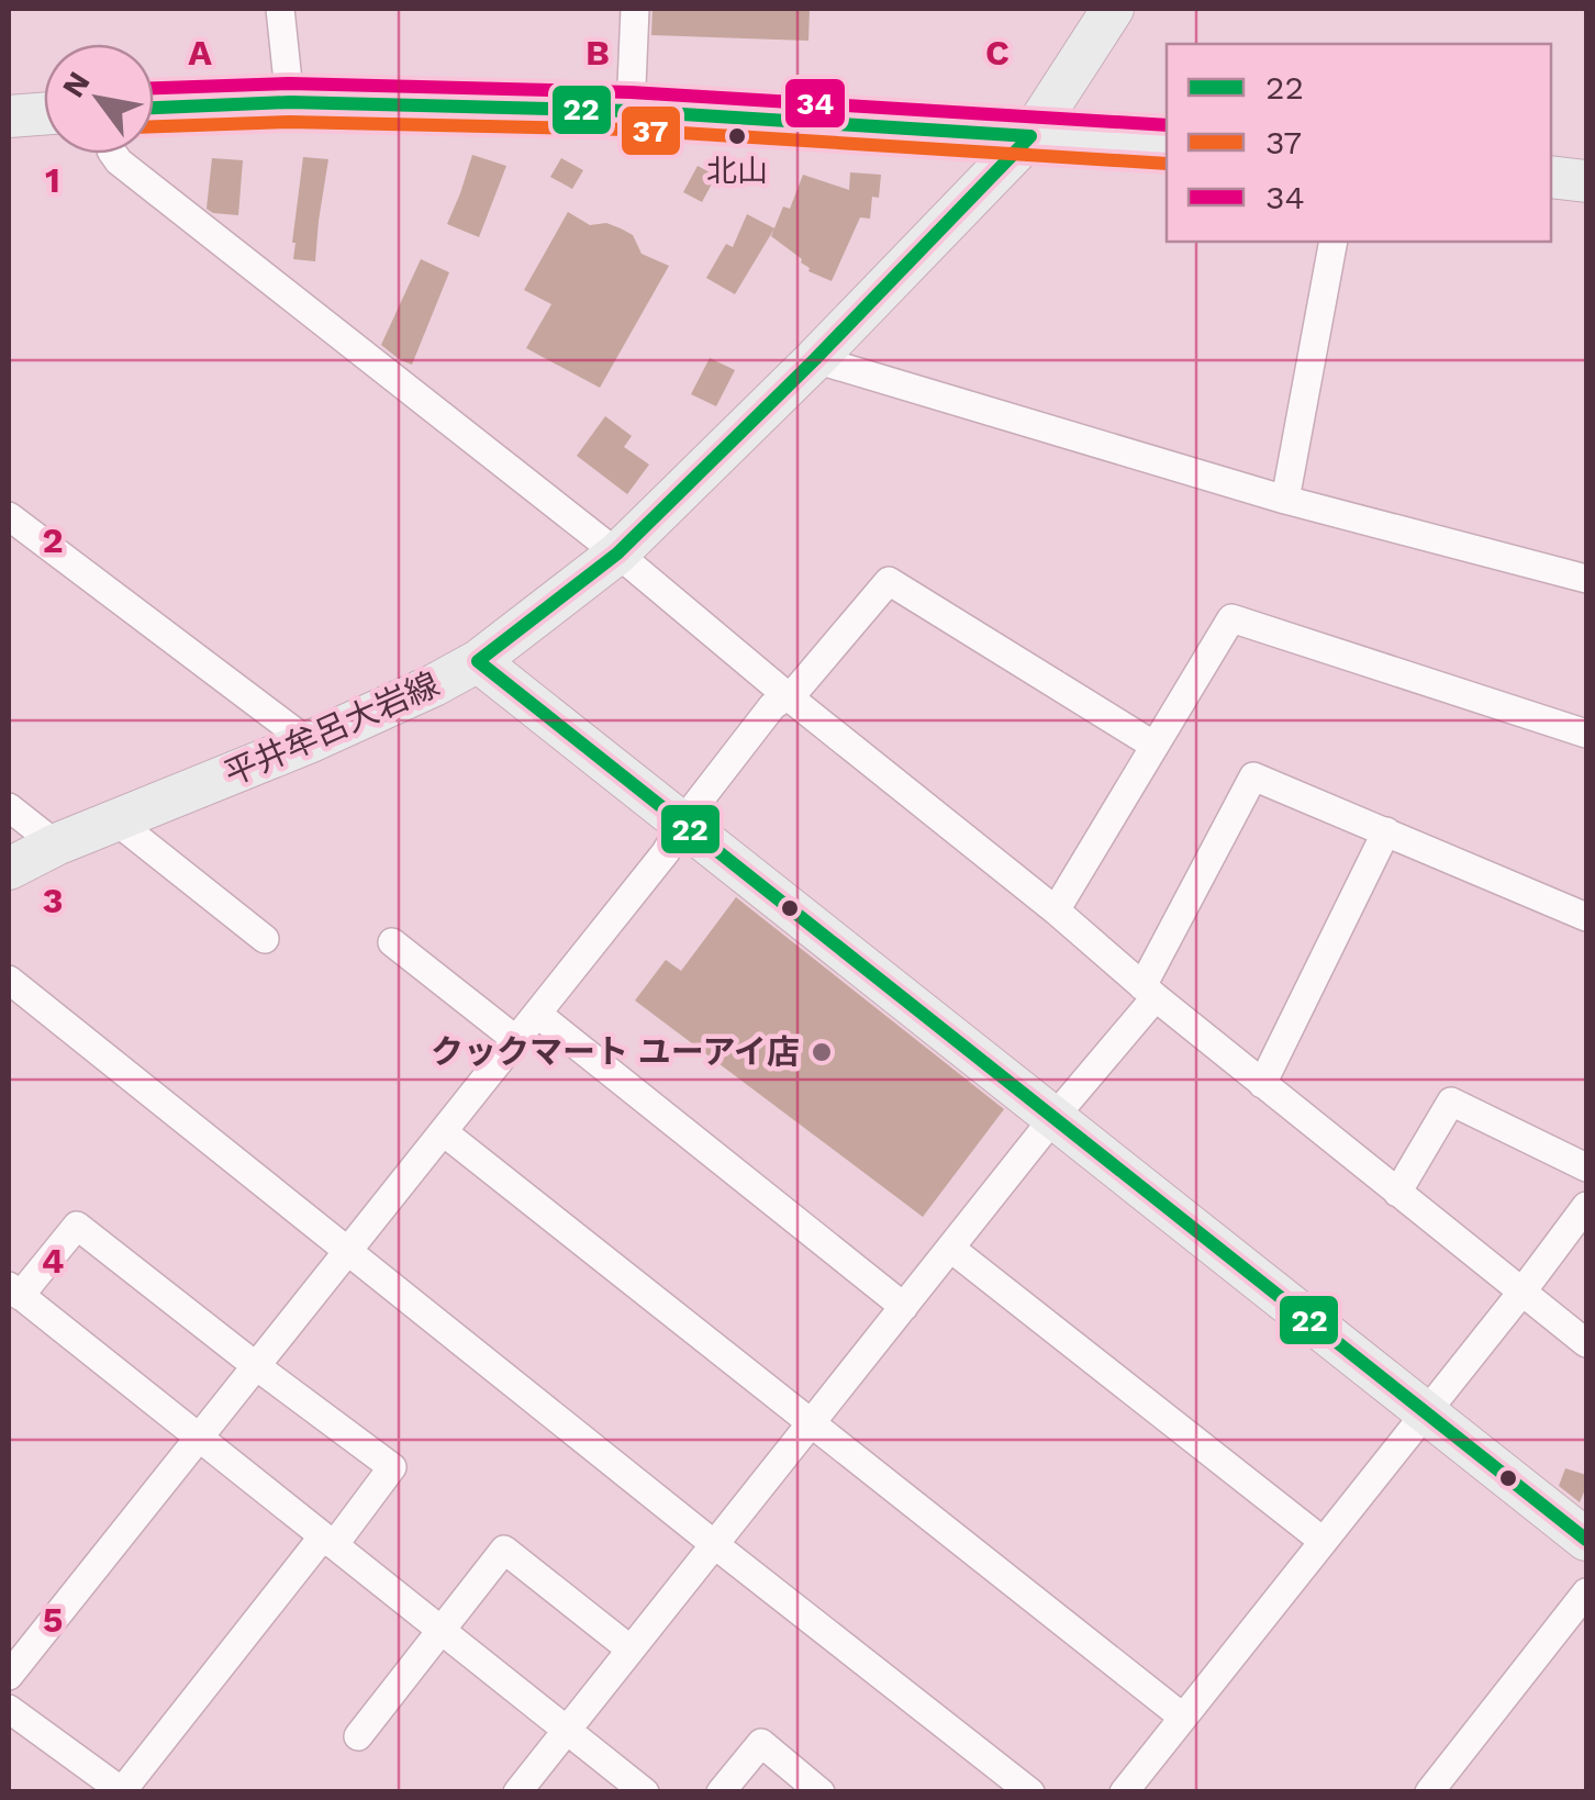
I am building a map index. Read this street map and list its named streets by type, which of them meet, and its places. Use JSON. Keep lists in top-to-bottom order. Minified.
{"streets":{"main road":["平井牟呂大岩線"]},"places":["北山","クックマート ユーアイ店"],"lines":["transit line 34","transit line 22","transit line 37"],"legend":["22","37","34"],"north":"top left","grid":{"columns":["A","B","C"],"rows":["1","2","3","4","5"]}}
